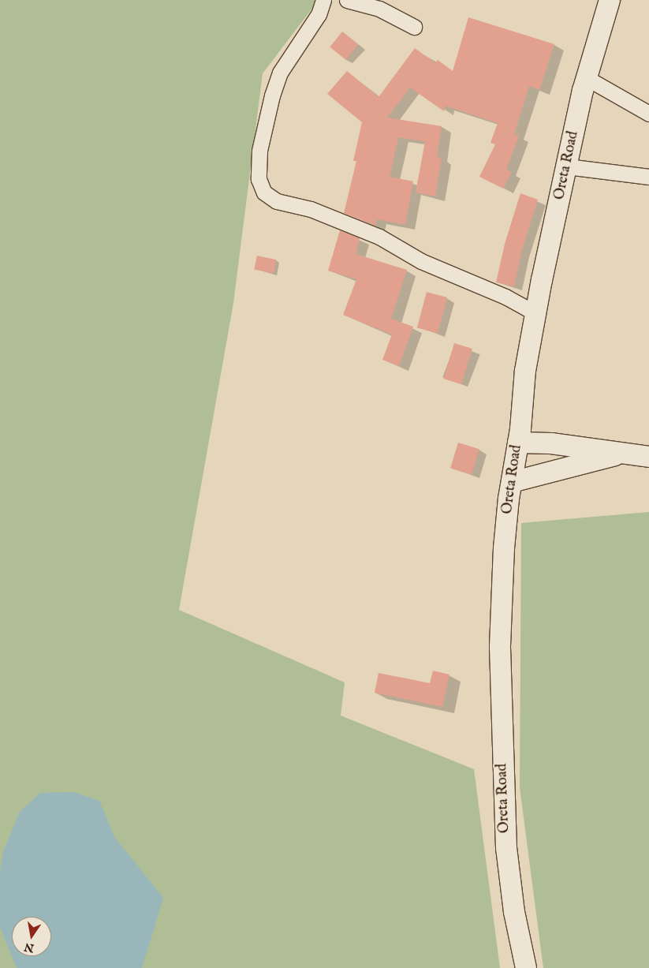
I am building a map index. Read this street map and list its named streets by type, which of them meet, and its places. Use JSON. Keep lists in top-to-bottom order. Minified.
{"streets":{"street":["Oreta Road"]},"north":"bottom"}
